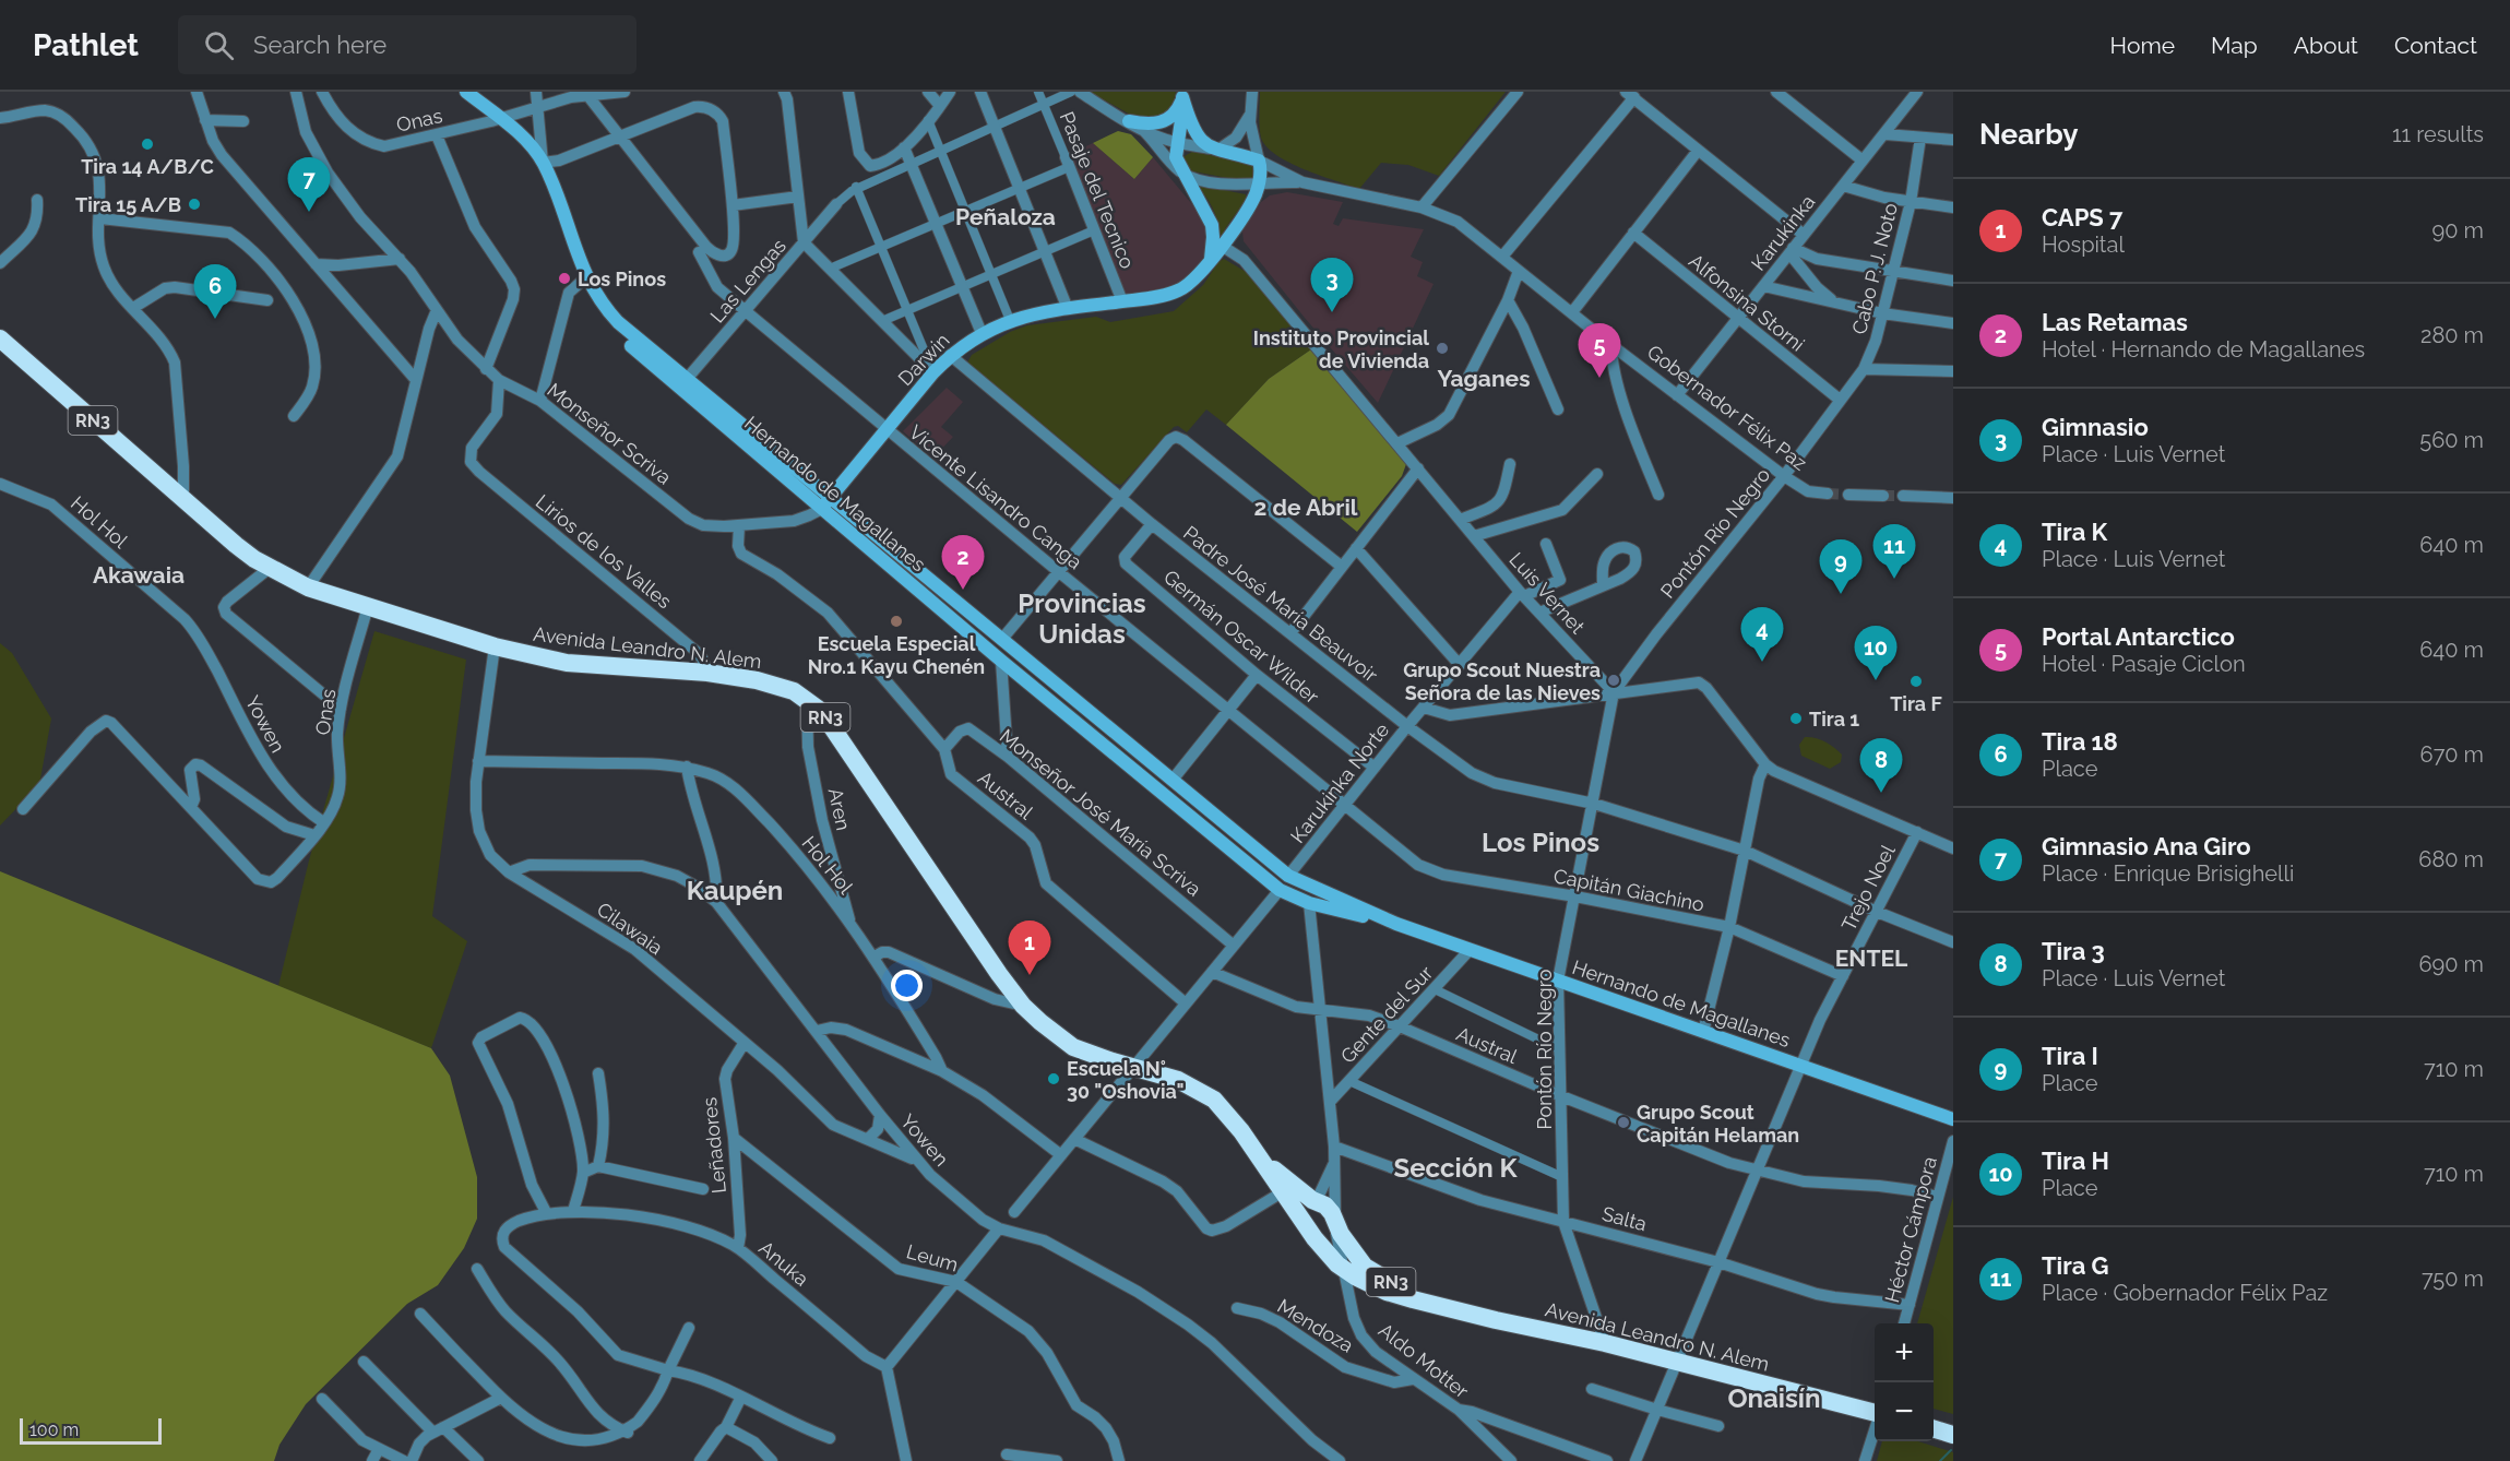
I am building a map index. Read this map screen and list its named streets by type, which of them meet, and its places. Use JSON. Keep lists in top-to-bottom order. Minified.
{"streets":{"highway":["RN3","Avenida Leandro N. Alem"],"main road":["Darwin","Gobernador Félix Paz","Hernando de Magallanes"],"street":["Onas","Pasaje del Tecnico","Karukinka","Cabo P. J. Noto","Las Lengas","Alfonsina Storni","Monseñor Scriva","Vicente Lisandro Canga","Hol Hol","Pontón Río Negro","Lirios de los Valles","Luis Vernet","Padre José María Beauvoir","Germán Oscar Wilder","Yowen","Karukinka Norte","Austral","Aren","Monseñor José María Scriva","Trejo Noel","Capitán Giachino","Cilawaia","Gente del Sur","Leñadores","Salta","Héctor Cámpora","Leum","Anuka","Mendoza","Aldo Motter"]},"crossings":[["Onas","Hernando de Magallanes"],["Onas","Avenida Leandro N. Alem"],["Onas","Yowen"],["Pasaje del Tecnico","Darwin"],["Karukinka","Alfonsina Storni"],["Karukinka","Gobernador Félix Paz"],["Cabo P. J. Noto","Alfonsina Storni"],["Cabo P. J. Noto","Pontón Río Negro"],["Las Lengas","Hernando de Magallanes"],["Las Lengas","Vicente Lisandro Canga"],["Alfonsina Storni","Pontón Río Negro"],["Darwin","Gobernador Félix Paz"],["Darwin","Monseñor Scriva"],["Darwin","Hernando de Magallanes"],["Darwin","Vicente Lisandro Canga"],["Darwin","Luis Vernet"],["Darwin","Padre José María Beauvoir"],["Gobernador Félix Paz","Pontón Río Negro"],["Monseñor Scriva","Lirios de los Valles"],["Hernando de Magallanes","Pontón Río Negro"],["Hernando de Magallanes","Karukinka Norte"],["Hernando de Magallanes","Trejo Noel"],["Hernando de Magallanes","Gente del Sur"],["Hernando de Magallanes","Aldo Motter"],["Vicente Lisandro Canga","Karukinka Norte"],["Vicente Lisandro Canga","Capitán Giachino"],["Hol Hol","Yowen"],["Hol Hol","Aren"],["Hol Hol","Cilawaia"],["Pontón Río Negro","Luis Vernet"],["Pontón Río Negro","Padre José María Beauvoir"],["Pontón Río Negro","Avenida Leandro N. Alem"],["Pontón Río Negro","Austral"],["Pontón Río Negro","Capitán Giachino"],["Pontón Río Negro","Salta"],["Lirios de los Valles","Avenida Leandro N. Alem"],["Luis Vernet","Karukinka Norte"],["Padre José María Beauvoir","Germán Oscar Wilder"],["Padre José María Beauvoir","Karukinka Norte"],["Padre José María Beauvoir","Trejo Noel"],["Germán Oscar Wilder","Karukinka Norte"],["Avenida Leandro N. Alem","Aren"],["Avenida Leandro N. Alem","Trejo Noel"],["Avenida Leandro N. Alem","Cilawaia"],["Avenida Leandro N. Alem","Aldo Motter"],["Yowen","Cilawaia"],["Karukinka Norte","Capitán Giachino"],["Austral","Monseñor José María Scriva"],["Austral","Trejo Noel"],["Austral","Gente del Sur"],["Austral","Héctor Cámpora"],["Austral","Aldo Motter"],["Trejo Noel","Capitán Giachino"],["Trejo Noel","Salta"],["Cilawaia","Leñadores"],["Gente del Sur","Aldo Motter"],["Leñadores","Leum"],["Leñadores","Anuka"],["Salta","Héctor Cámpora"],["Salta","Aldo Motter"],["Mendoza","Aldo Motter"]],"districts":["Peñaloza","Yaganes","2 de Abril","Akawaia","Provincias Unidas","Los Pinos","Kaupén","ENTEL","Sección K","Onaisín"],"places":["Tira 14 A/B/C","Tira 15 A/B","Los Pinos","Instituto Provincial de Vivienda","Escuela Especial Nro.1 Kayu Chenén","Grupo Scout Nuestra Señora de las Nieves","Tira F","Tira 1","Escuela N° 30 \"Oshovia\"","Grupo Scout Capitán Helaman"],"scale_bar":"100 m","page":{"header":"Pathlet","search":"Search here","nav":["Home","Map","About","Contact"],"heading":["Nearby","11 results"],"pins":["7","3","6","5","11","2","9","4","10","8","1"],"list":[{"mark":"1","name":"CAPS 7","note":"Hospital","value":"90 m"},{"mark":"2","name":"Las Retamas","note":"Hotel · Hernando de Magallanes","value":"280 m"},{"mark":"3","name":"Gimnasio","note":"Place · Luis Vernet","value":"560 m"},{"mark":"4","name":"Tira K","note":"Place · Luis Vernet","value":"640 m"},{"mark":"5","name":"Portal Antarctico","note":"Hotel · Pasaje Ciclon","value":"640 m"},{"mark":"6","name":"Tira 18","note":"Place","value":"670 m"},{"mark":"7","name":"Gimnasio Ana Giro","note":"Place · Enrique Brisighelli","value":"680 m"},{"mark":"8","name":"Tira 3","note":"Place · Luis Vernet","value":"690 m"},{"mark":"9","name":"Tira I","note":"Place","value":"710 m"},{"mark":"10","name":"Tira H","note":"Place","value":"710 m"},{"mark":"11","name":"Tira G","note":"Place · Gobernador Félix Paz","value":"750 m"}],"map_buttons":["+","−"],"scale":"100 m"}}
